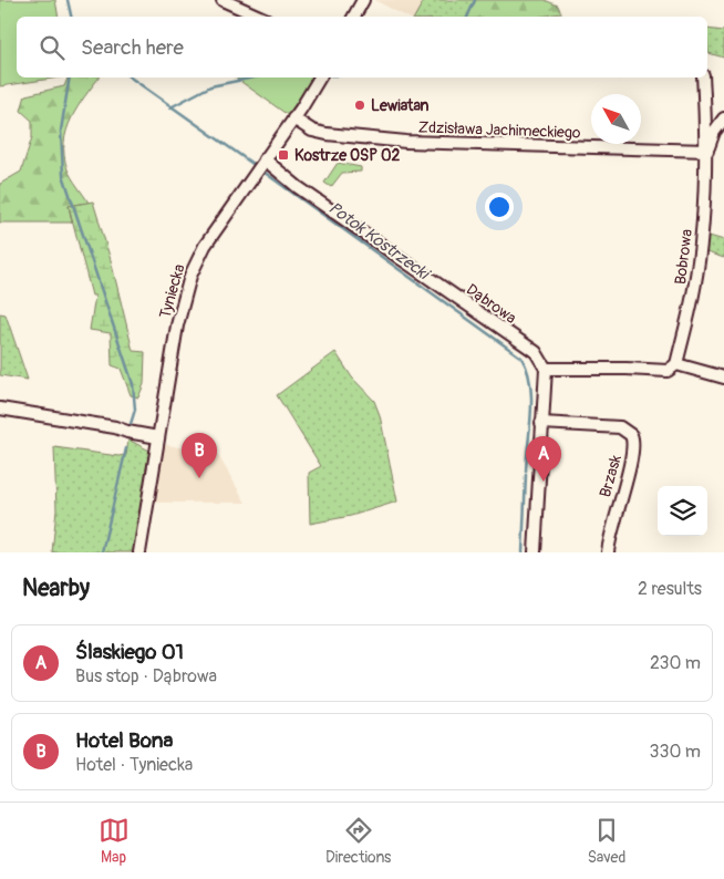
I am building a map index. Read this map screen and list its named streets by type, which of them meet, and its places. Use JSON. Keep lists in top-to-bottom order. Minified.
{"streets":{"street":["Zdzisława Jachimeckiego","Bobrowa","Tyniecka","Dąbrowa","Brzask"]},"crossings":[["Zdzisława Jachimeckiego","Bobrowa"],["Zdzisława Jachimeckiego","Tyniecka"],["Tyniecka","Dąbrowa"]],"water":["Potok Kostrzecki"],"places":{"other":["Lewiatan"],"transit":["Kostrze OSP 02"]},"north":"top left","page":{"search":"Search here","pins":["B","A"],"heading":["Nearby","2 results"],"list":[{"mark":"A","name":"Ślaskiego 01","note":"Bus stop · Dąbrowa","value":"230 m"},{"mark":"B","name":"Hotel Bona","note":"Hotel · Tyniecka","value":"330 m"}],"nav":["Map","Directions","Saved"]}}
